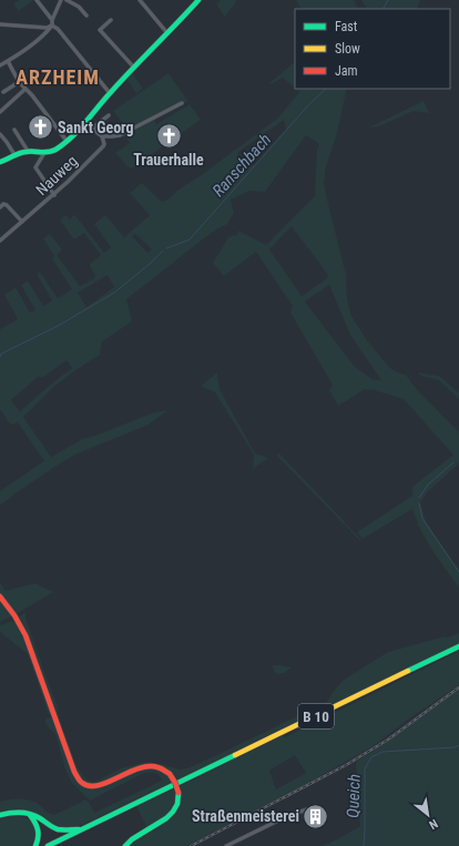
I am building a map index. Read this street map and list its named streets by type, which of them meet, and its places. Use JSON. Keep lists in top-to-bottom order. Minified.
{"streets":{"main road":["B 10"],"street":["Nauweg"]},"districts":["ARZHEIM"],"water":["Ranschbach","Queich"],"places":{"church":["Sankt Georg","Trauerhalle"],"building":["Straßenmeisterei"]},"legend":["Fast","Slow","Jam"],"north":"bottom right"}
